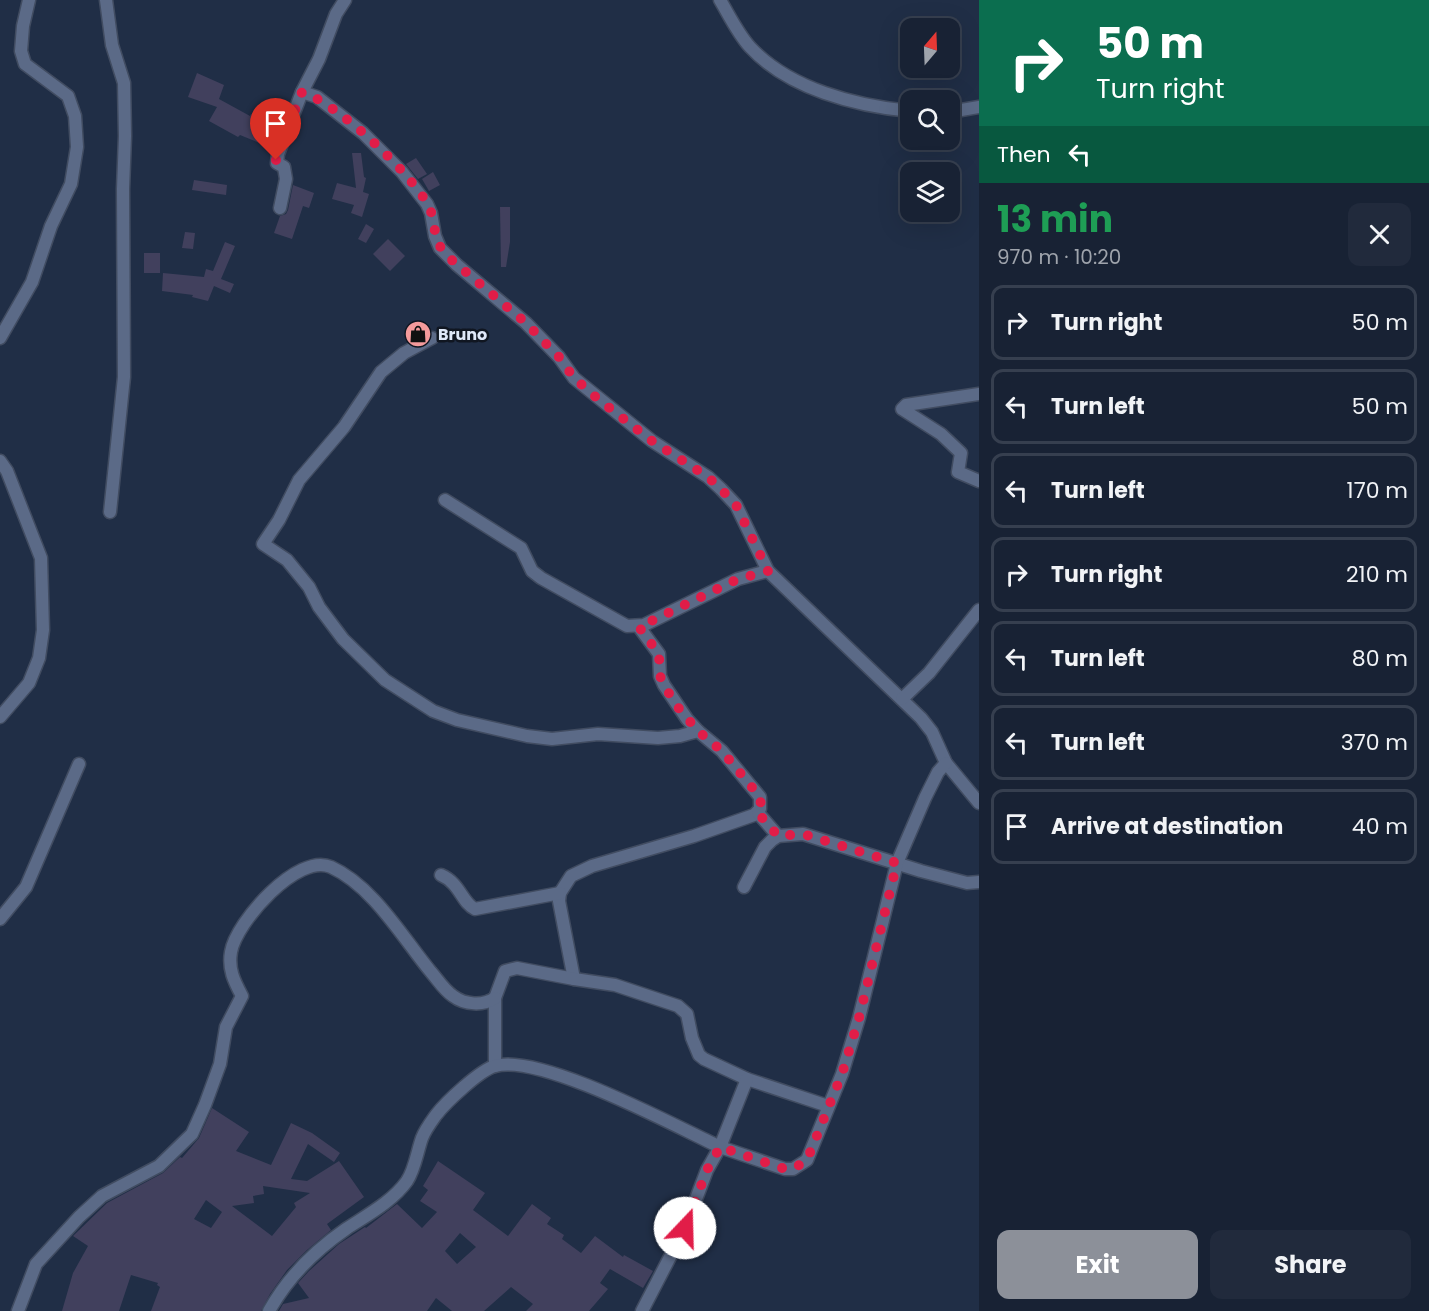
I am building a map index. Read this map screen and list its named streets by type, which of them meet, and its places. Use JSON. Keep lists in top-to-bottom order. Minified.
{"places":{"shop":["Bruno"]},"north":"top","page":{"turn":["50 m","Turn right"],"then":"Then","heading":["13 min","970 m · 10:20"],"list":[{"name":"Turn right","value":"50 m"},{"name":"Turn left","value":"50 m"},{"name":"Turn left","value":"170 m"},{"name":"Turn right","value":"210 m"},{"name":"Turn left","value":"80 m"},{"name":"Turn left","value":"370 m"},{"name":"Arrive at destination","value":"40 m"}],"buttons":["Exit","Share"]}}
